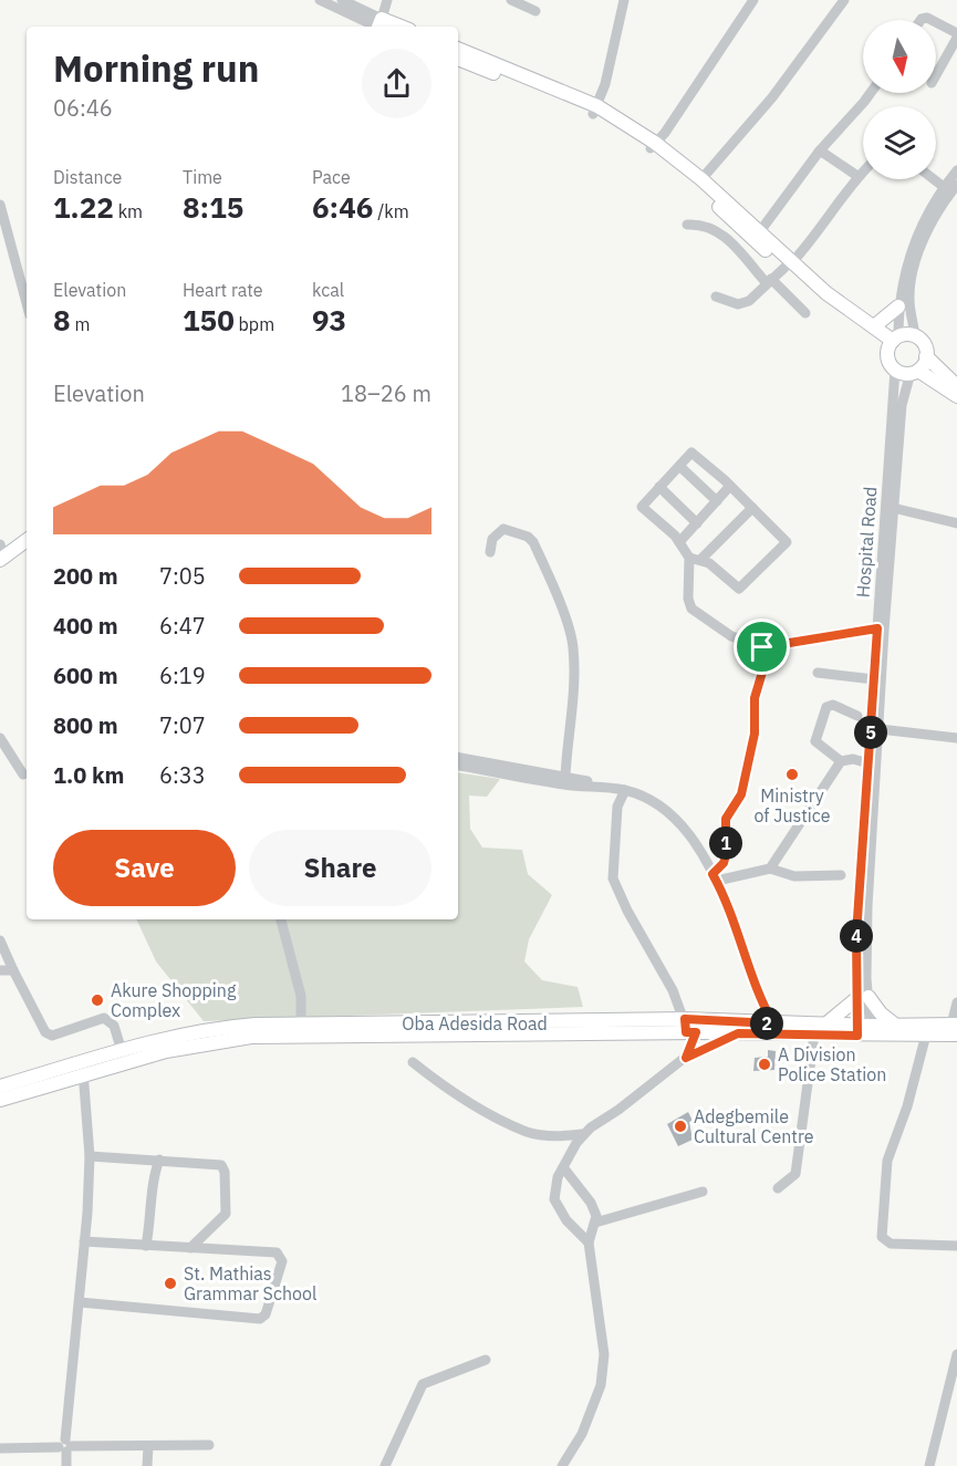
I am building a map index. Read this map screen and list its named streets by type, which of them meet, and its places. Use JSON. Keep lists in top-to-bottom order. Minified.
{"streets":{"main road":["Oba Adesida Road"],"street":["Hospital Road"]},"crossings":[["Hospital Road","Oba Adesida Road"]],"places":["Ministry of Justice","Akure Shopping Complex","A Division Police Station","Adegbemile Cultural Centre","St. Mathias Grammar School"],"north":"bottom","page":{"heading":["Morning run","06:46"],"stats":[["Distance","1.22 km"],["Time","8:15"],["Pace","6:46 /km"],["Elevation","8 m"],["Heart rate","150 bpm"],["kcal","93"]],"chart":["Elevation","18–26 m"],"list":[{"name":"200 m","note":"7:05"},{"name":"400 m","note":"6:47"},{"name":"600 m","note":"6:19"},{"name":"800 m","note":"7:07"},{"name":"1.0 km","note":"6:33"}],"pins":["5","1","4","2"],"buttons":["Save","Share"]}}
